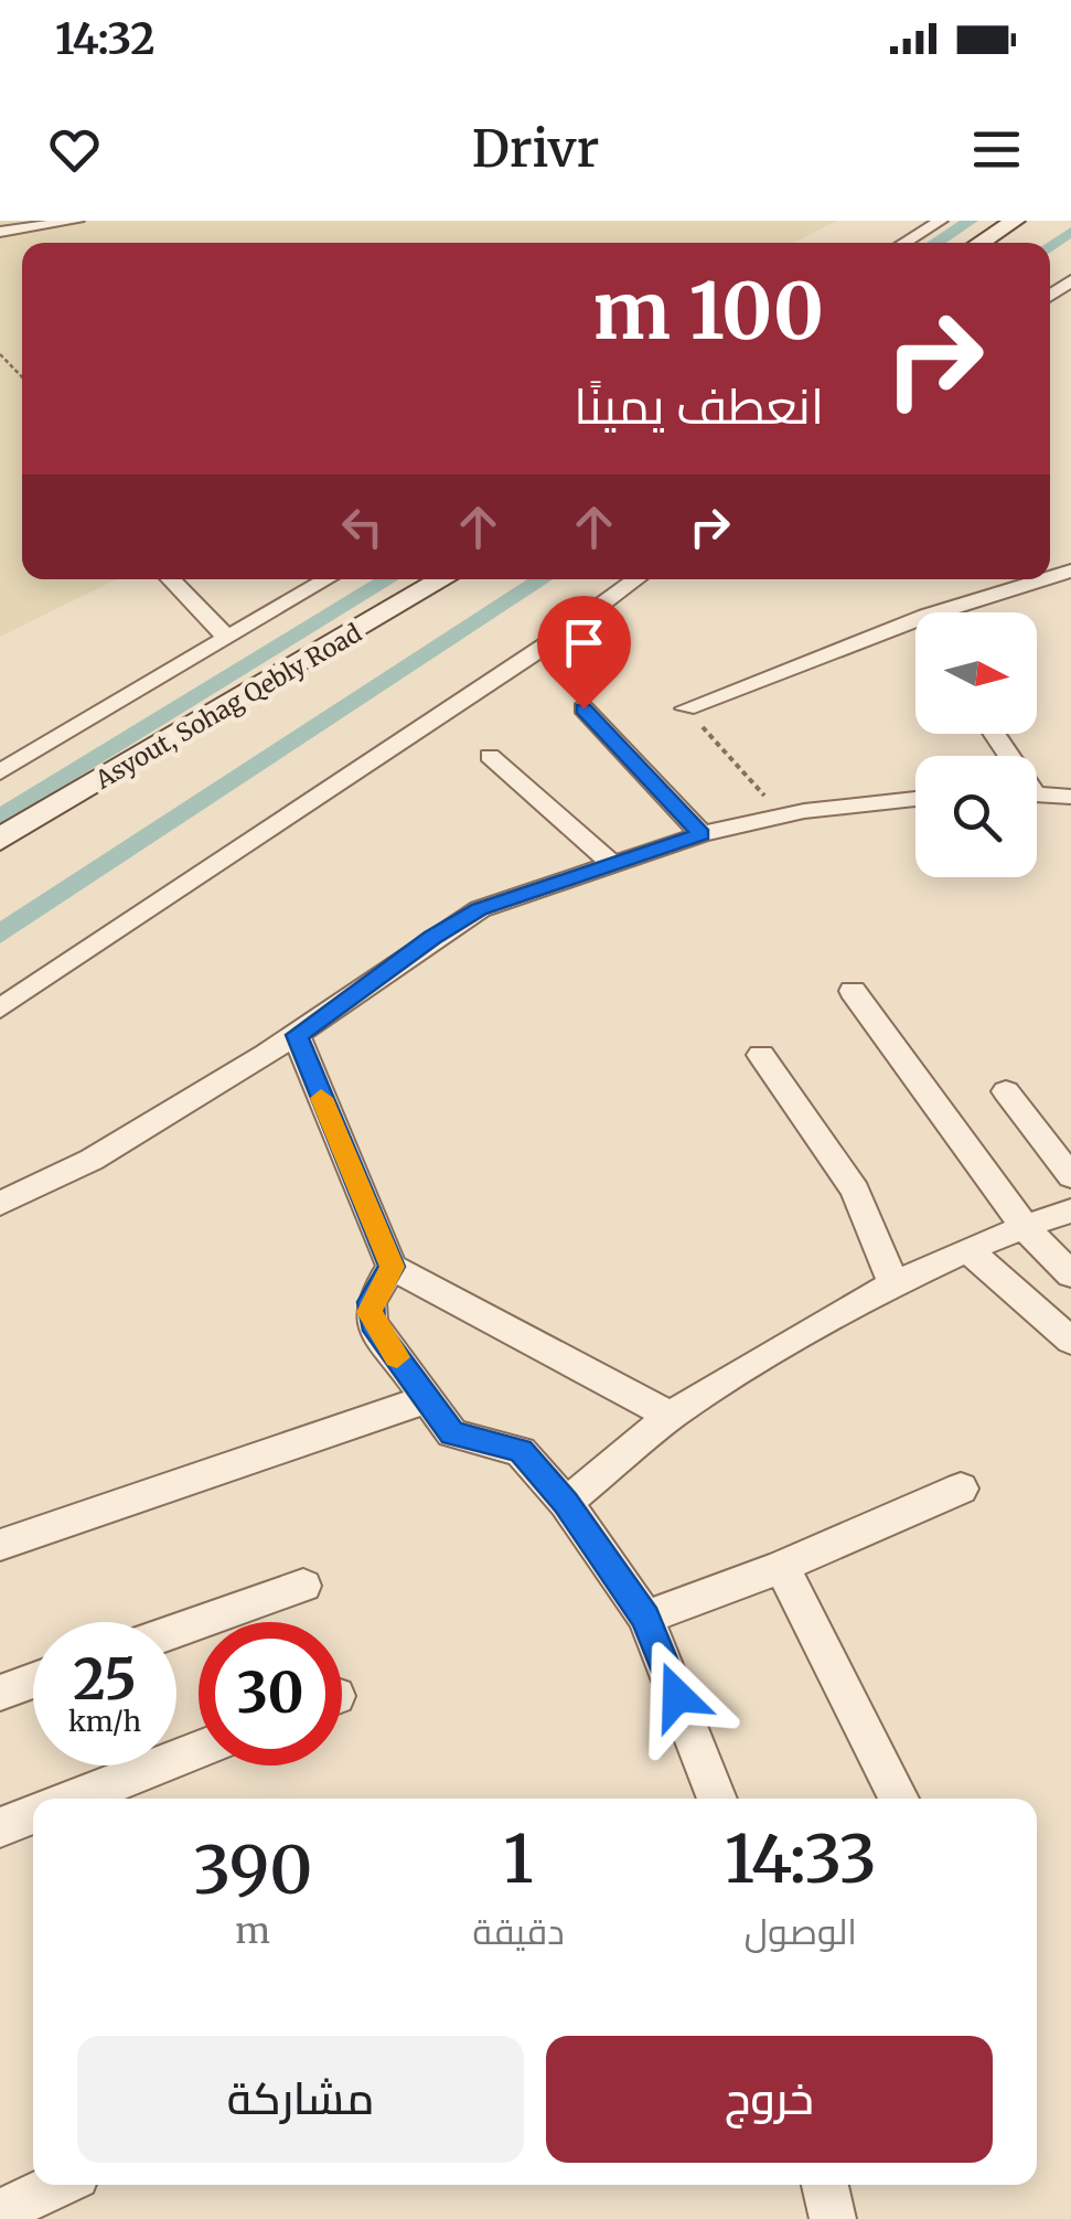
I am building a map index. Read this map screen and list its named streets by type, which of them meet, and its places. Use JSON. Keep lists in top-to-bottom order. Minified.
{"streets":{"main road":["Asyout, Sohag Qebly Road"]},"north":"right","page":{"status":"14:32","header":"Drivr","turn":["100 m","انعطف يمينًا"],"speed":"25 km/h","limit":"30","eta":["14:33","الوصول","1","دقيقة","390","m"],"buttons":["خروج","مشاركة"]}}
